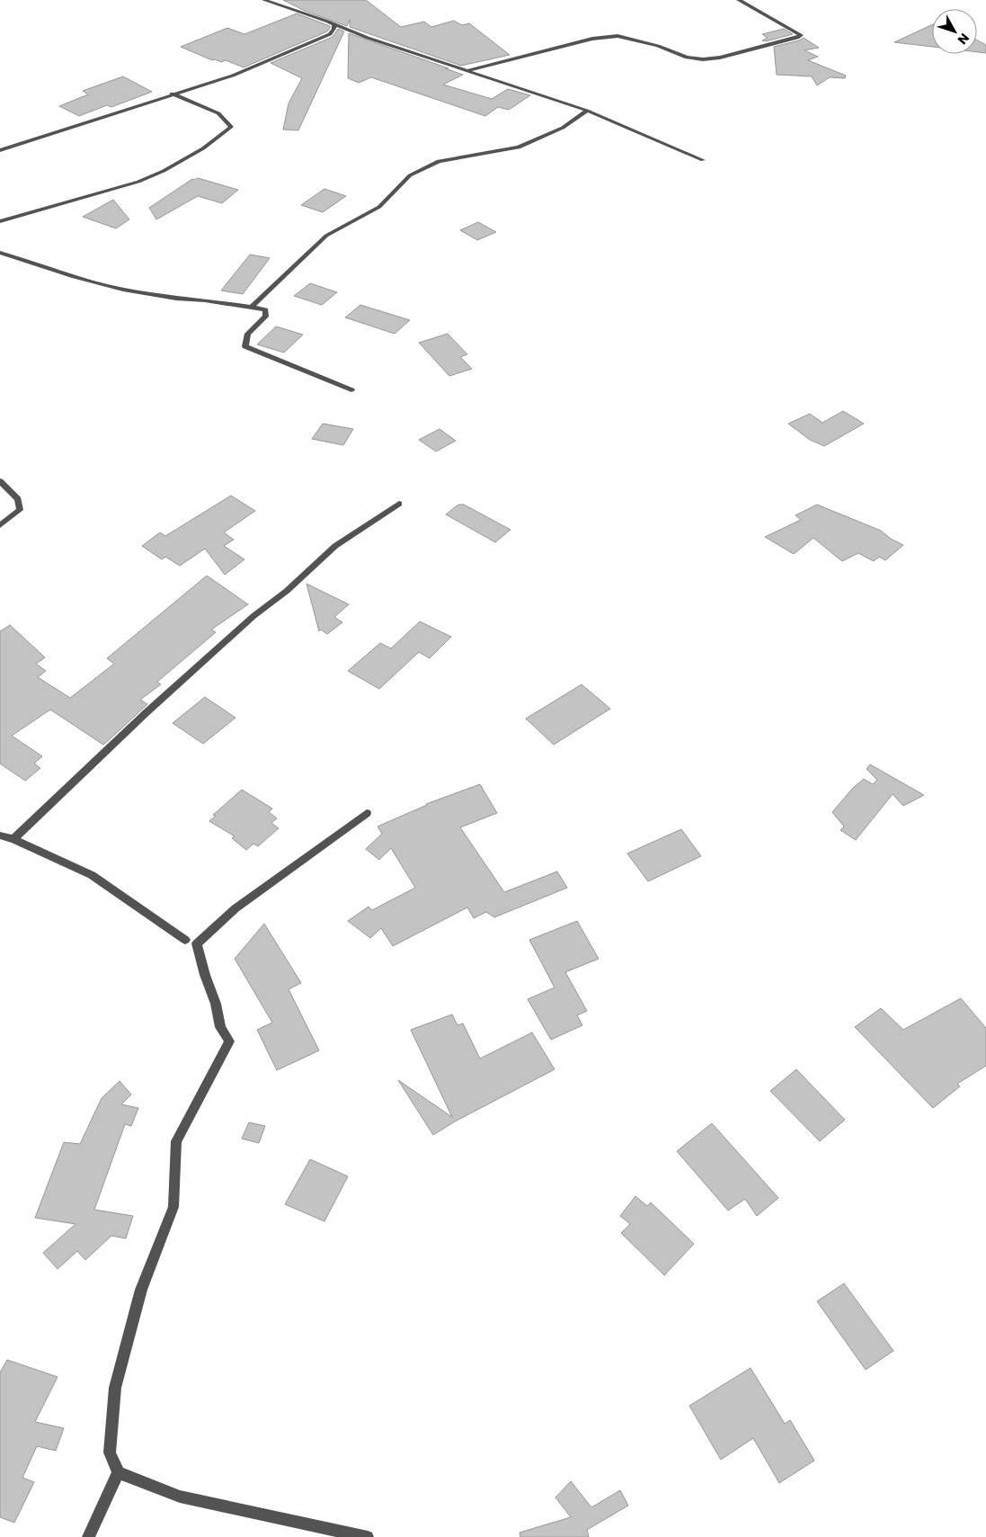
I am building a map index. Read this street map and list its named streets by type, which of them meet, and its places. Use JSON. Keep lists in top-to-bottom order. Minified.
{"north":"bottom right"}
